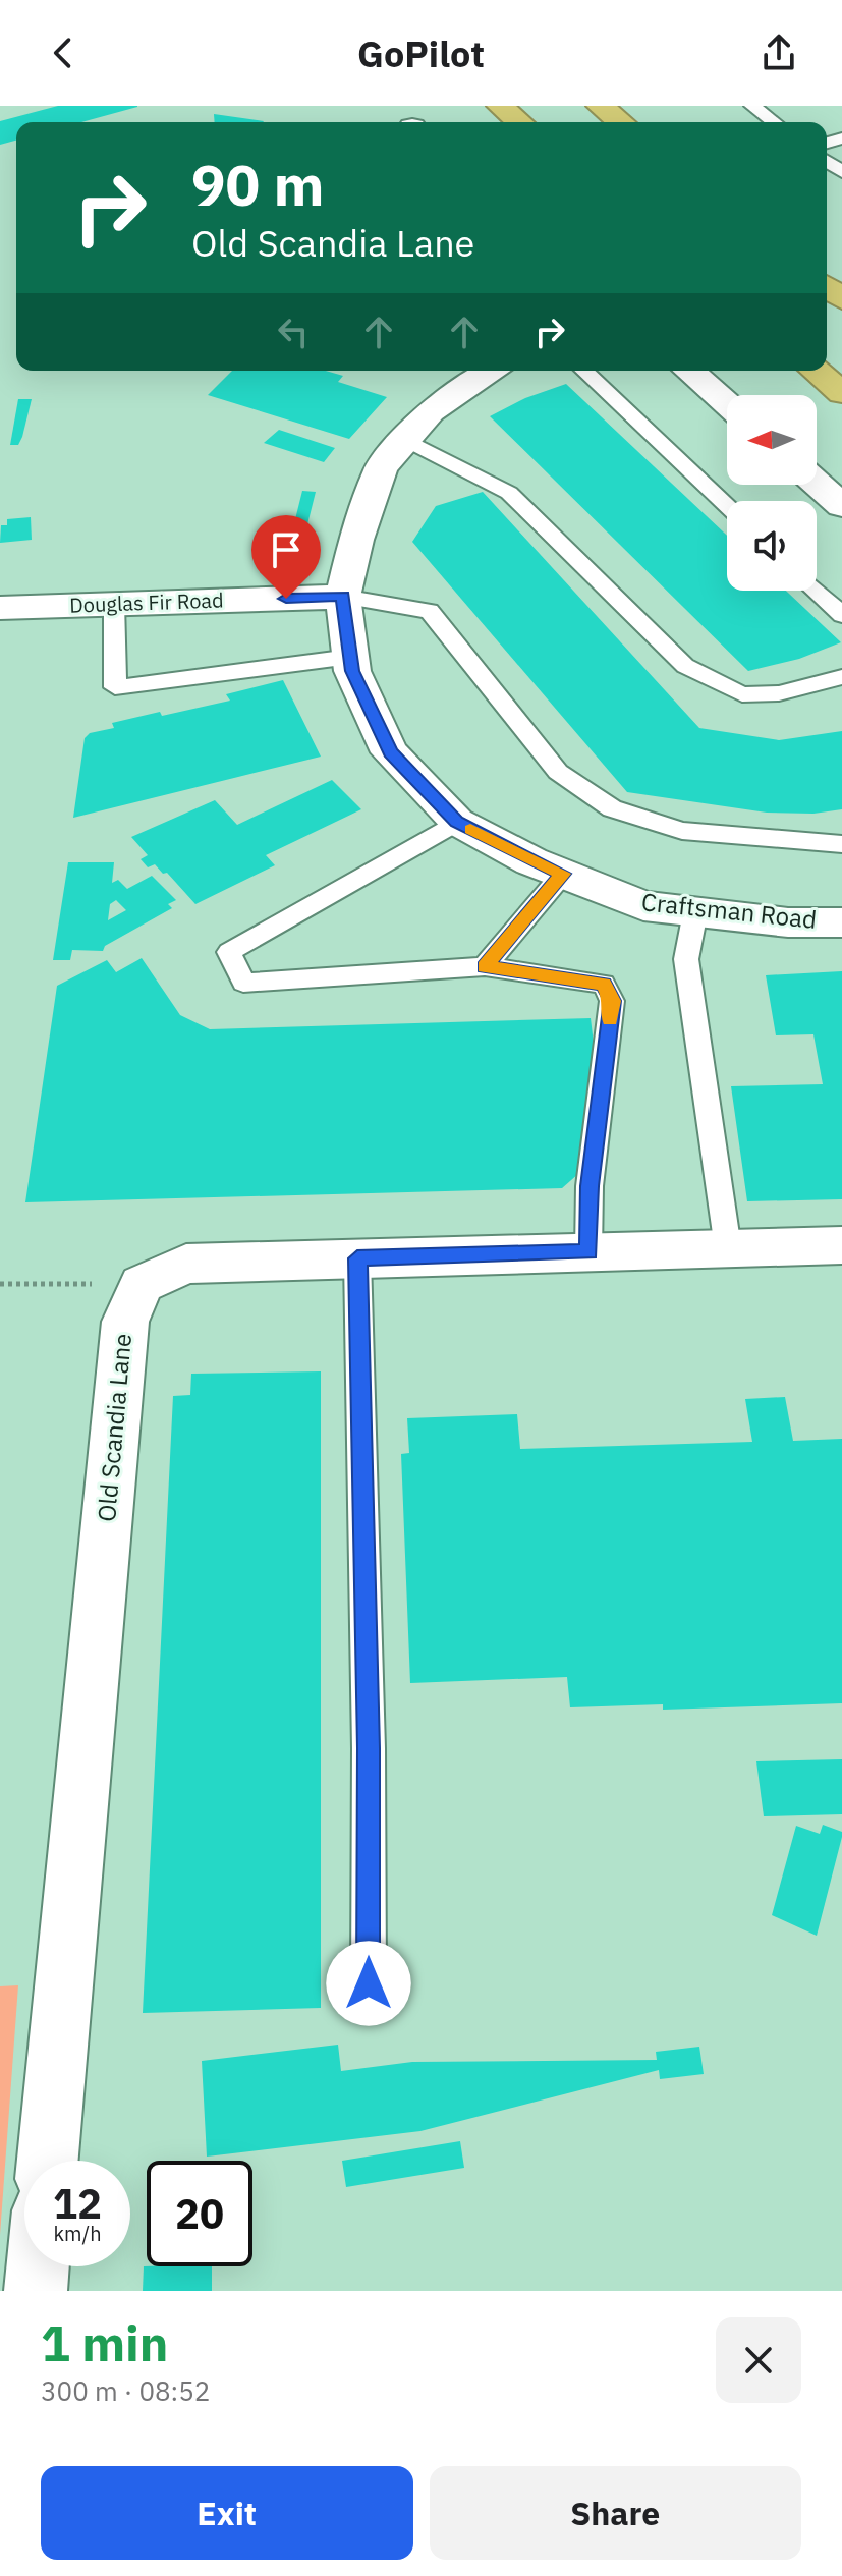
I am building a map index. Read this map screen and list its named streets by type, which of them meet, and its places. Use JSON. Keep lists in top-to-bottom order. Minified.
{"streets":{"street":["Douglas Fir Road","Craftsman Road","Old Scandia Lane"]},"crossings":[["Douglas Fir Road","Craftsman Road"]],"north":"left","page":{"header":"GoPilot","turn":["90 m","Old Scandia Lane"],"speed":"12 km/h","limit":"20","heading":["1 min","300 m · 08:52"],"buttons":["Exit","Share"]}}
